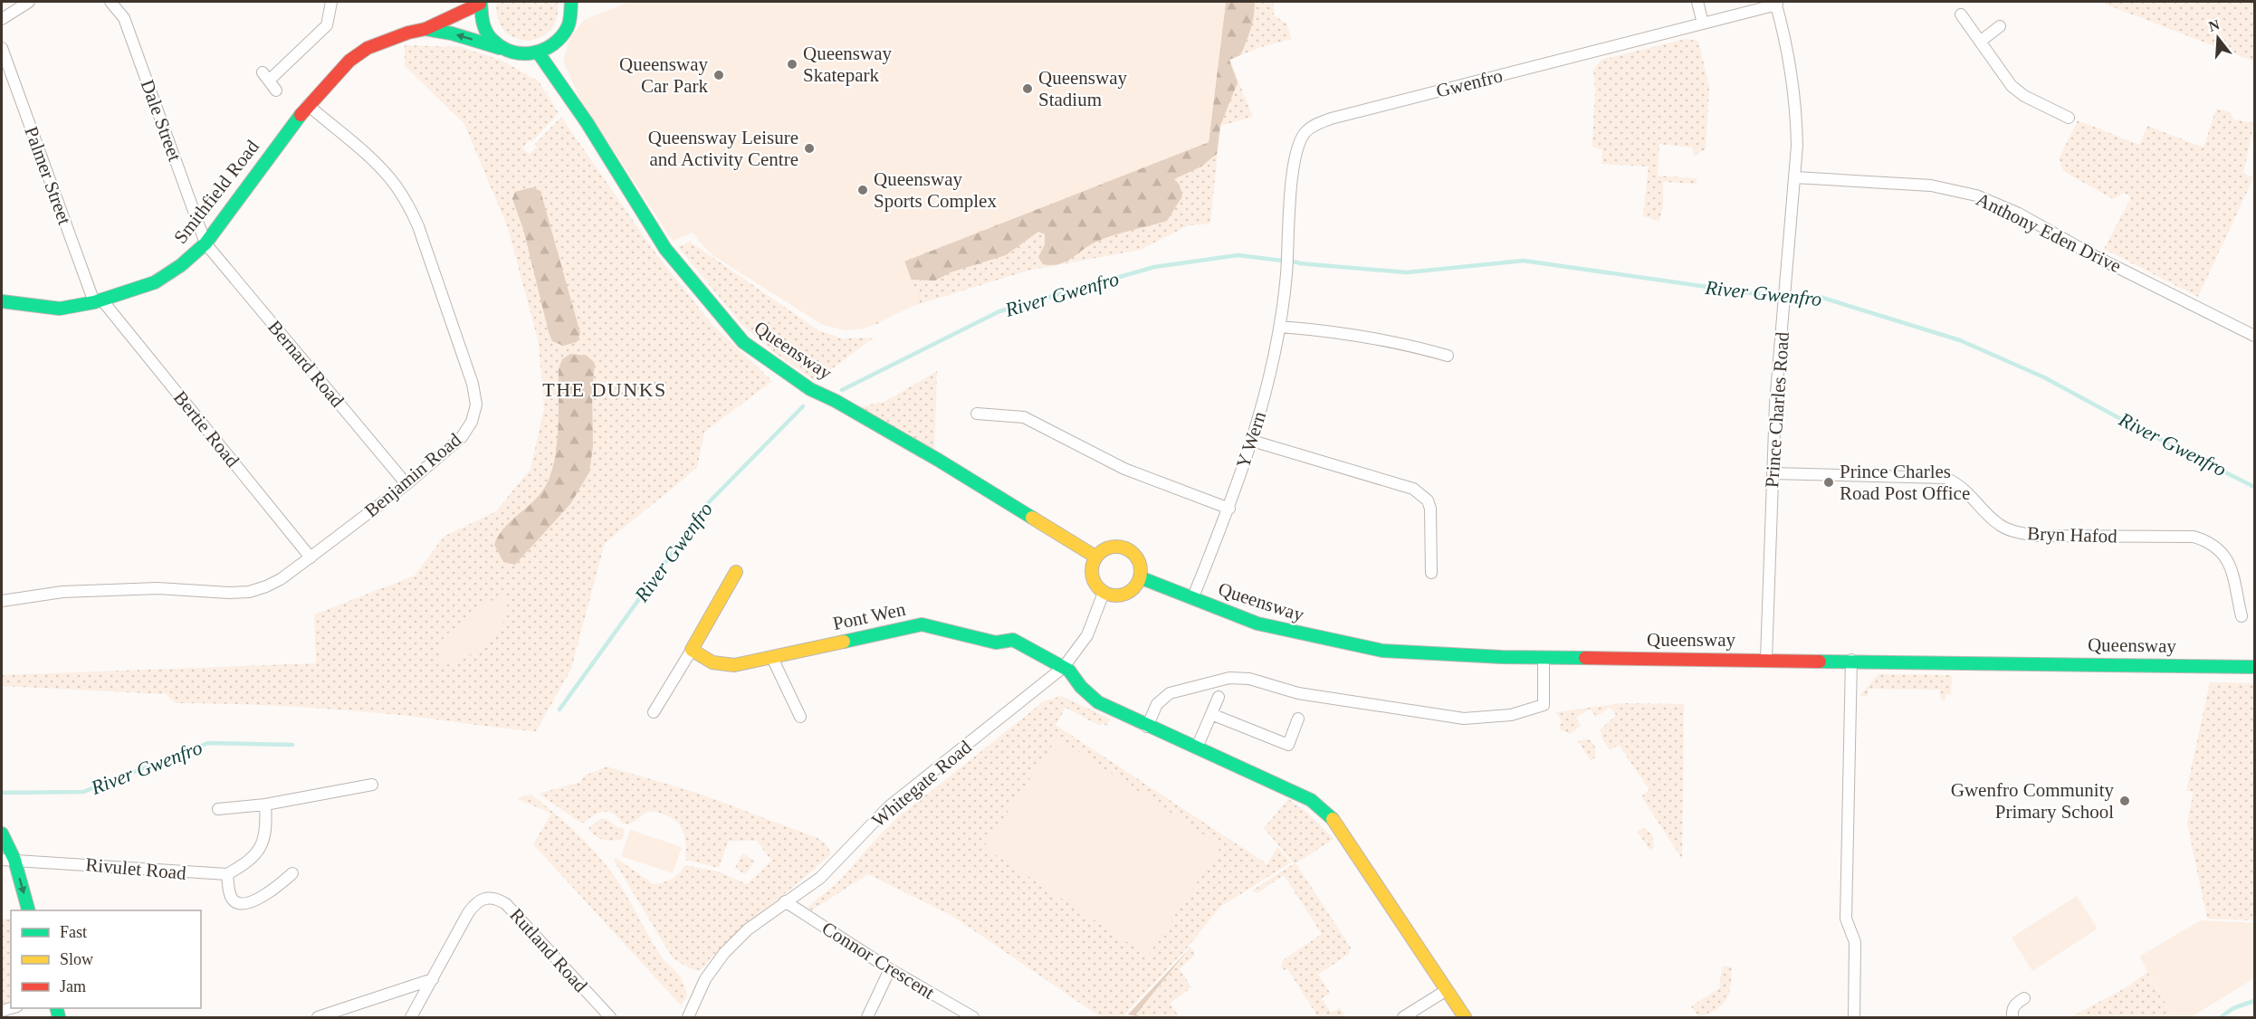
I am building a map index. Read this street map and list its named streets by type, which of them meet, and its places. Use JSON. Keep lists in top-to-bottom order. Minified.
{"streets":{"street":["Gwenfro","Dale Street","Palmer Street","Smithfield Road","Anthony Eden Drive","Queensway","Bernard Road","Prince Charles Road","Bertie Road","Y Wern","Benjamin Road","Bryn Hafod","Pont Wen","Whitegate Road","Rivulet Road","Rutland Road","Connor Crescent"]},"crossings":[["Gwenfro","Prince Charles Road"],["Gwenfro","Y Wern"],["Dale Street","Smithfield Road"],["Dale Street","Bernard Road"],["Palmer Street","Smithfield Road"],["Palmer Street","Bertie Road"],["Smithfield Road","Queensway"],["Smithfield Road","Bernard Road"],["Smithfield Road","Bertie Road"],["Smithfield Road","Benjamin Road"],["Anthony Eden Drive","Prince Charles Road"],["Queensway","Prince Charles Road"],["Queensway","Y Wern"],["Queensway","Whitegate Road"],["Bernard Road","Benjamin Road"],["Prince Charles Road","Bryn Hafod"],["Bertie Road","Benjamin Road"],["Pont Wen","Whitegate Road"],["Whitegate Road","Connor Crescent"]],"districts":["THE DUNKS"],"water":["River Gwenfro"],"places":["Queensway Skatepark","Queensway Car Park","Queensway Stadium","Queensway Leisure and Activity Centre","Queensway Sports Complex","Prince Charles Road Post Office","Gwenfro Community Primary School"],"legend":["Fast","Slow","Jam"],"north":"top"}
